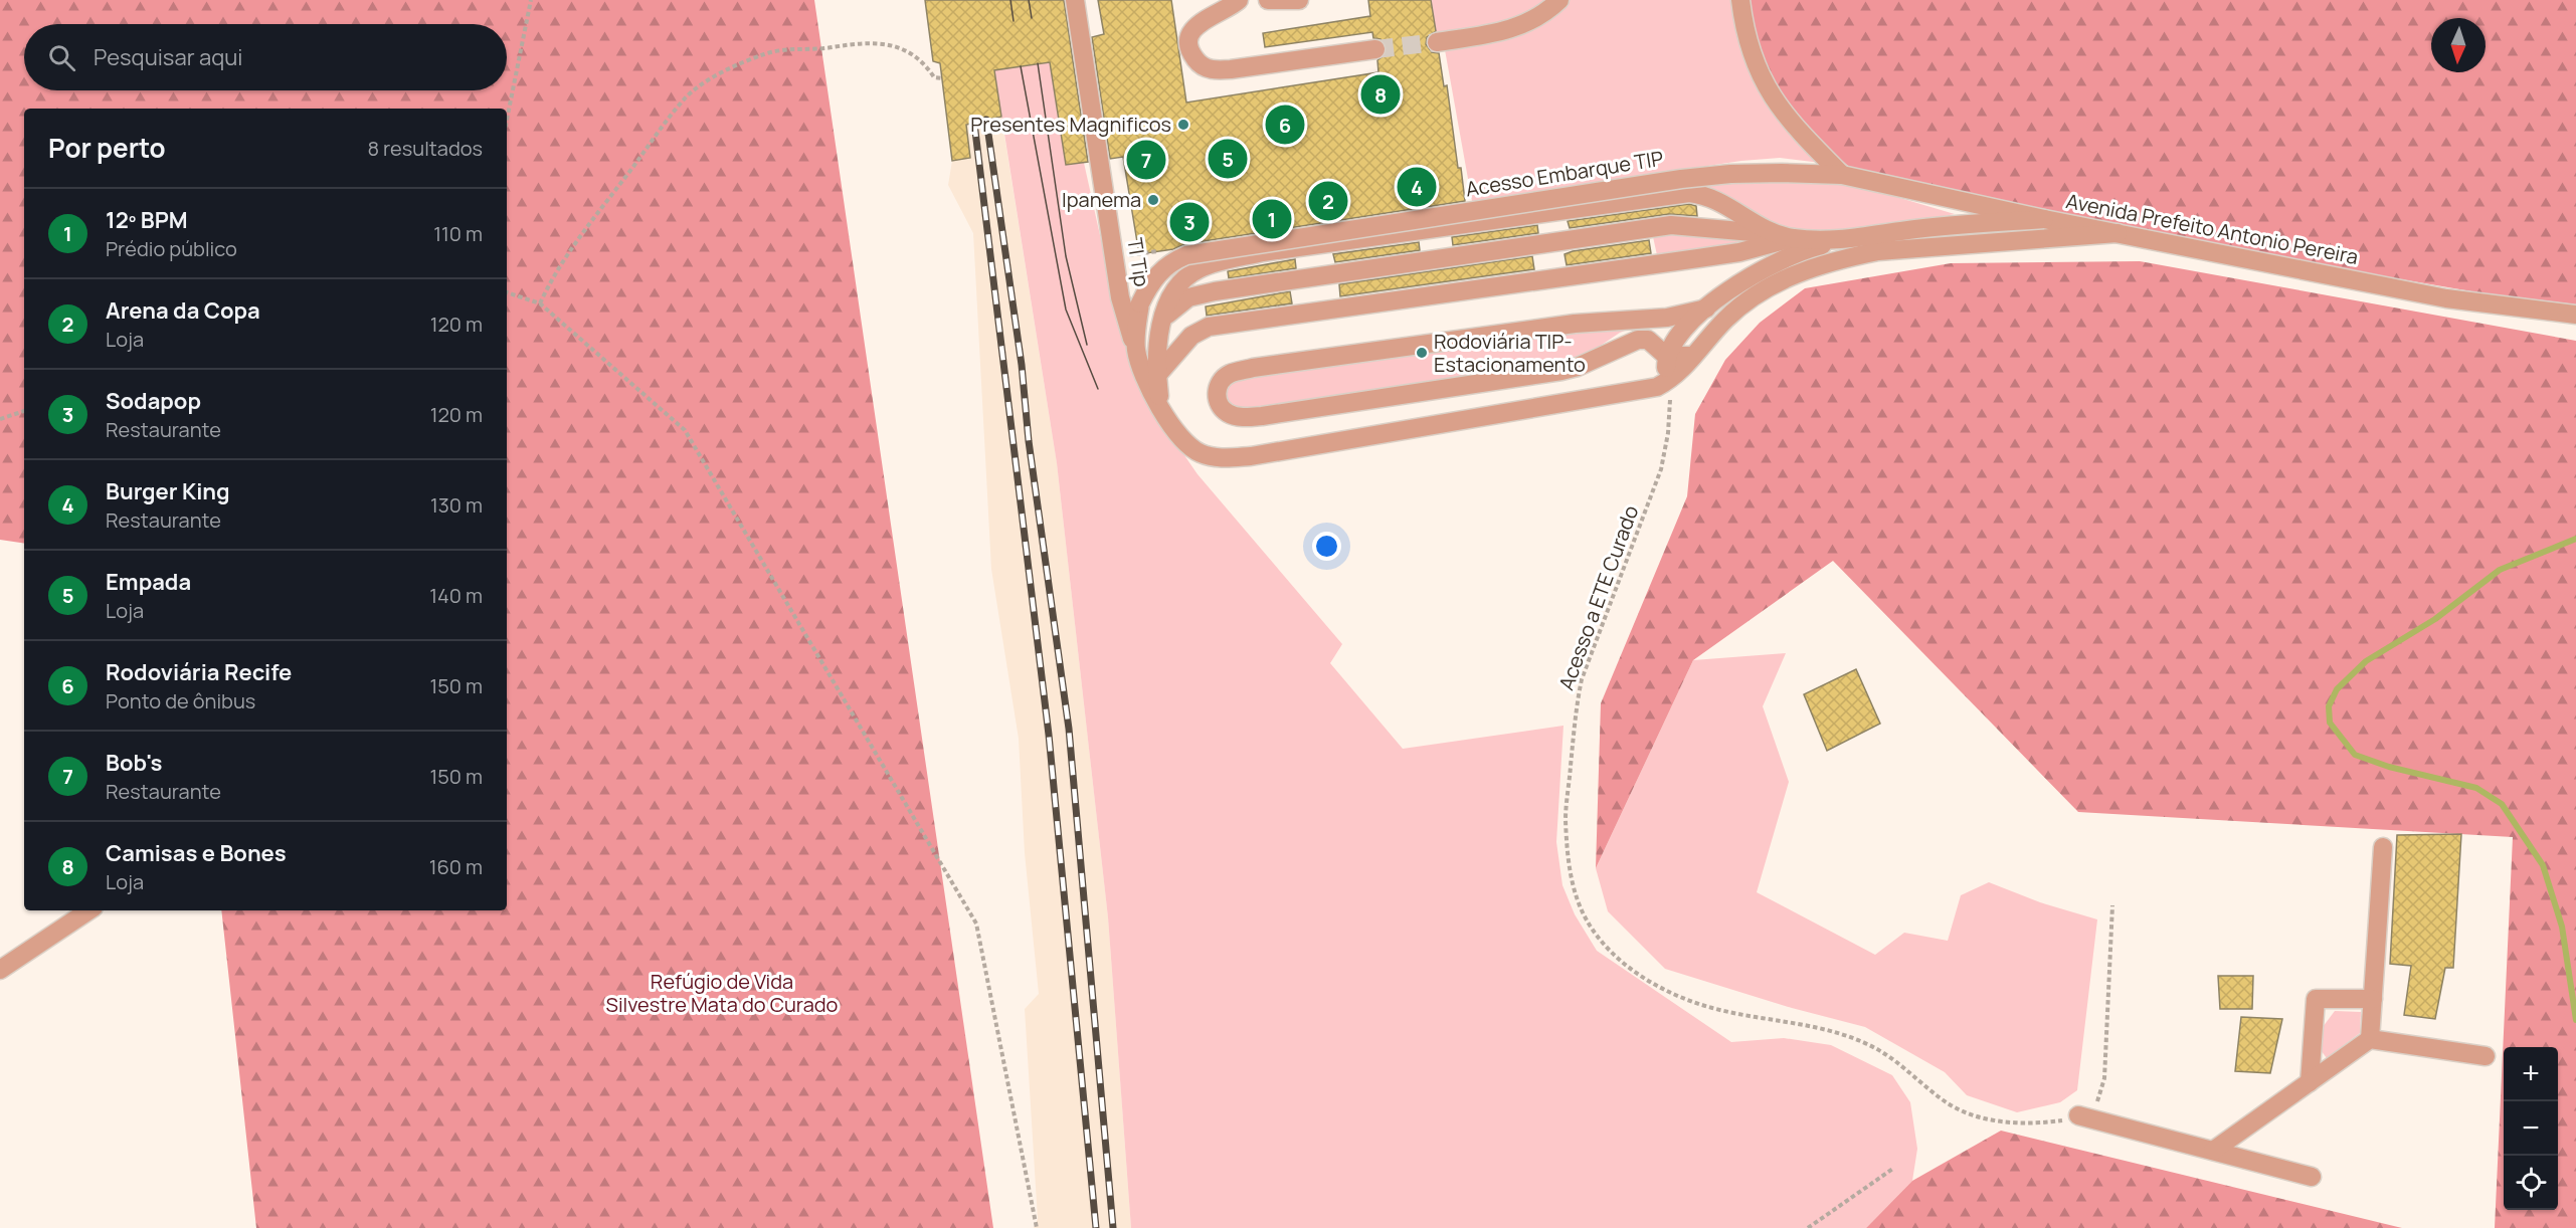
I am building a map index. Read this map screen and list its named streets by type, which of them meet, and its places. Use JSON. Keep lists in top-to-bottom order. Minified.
{"streets":{"street":["Acesso Embarque TIP","Avenida Prefeito Antonio Pereira","TI Tip"],"path":["Acesso a ETE Curado"]},"crossings":[["Acesso Embarque TIP","Avenida Prefeito Antonio Pereira"],["Acesso Embarque TIP","TI Tip"],["TI Tip","Acesso a ETE Curado"]],"parks":["Refúgio de Vida Silvestre Mata do Curado"],"places":["Presentes Magnificos","Ipanema","Rodoviária TIP- Estacionamento"],"north":"bottom","page":{"search":"Pesquisar aqui","pins":["8","6","5","7","4","2","1","3"],"heading":["Por perto","8 resultados"],"list":[{"mark":"1","name":"12º BPM","note":"Prédio público","value":"110 m"},{"mark":"2","name":"Arena da Copa","note":"Loja","value":"120 m"},{"mark":"3","name":"Sodapop","note":"Restaurante","value":"120 m"},{"mark":"4","name":"Burger King","note":"Restaurante","value":"130 m"},{"mark":"5","name":"Empada","note":"Loja","value":"140 m"},{"mark":"6","name":"Rodoviária Recife","note":"Ponto de ônibus","value":"150 m"},{"mark":"7","name":"Bob's","note":"Restaurante","value":"150 m"},{"mark":"8","name":"Camisas e Bones","note":"Loja","value":"160 m"}],"map_buttons":["+","−"]}}
